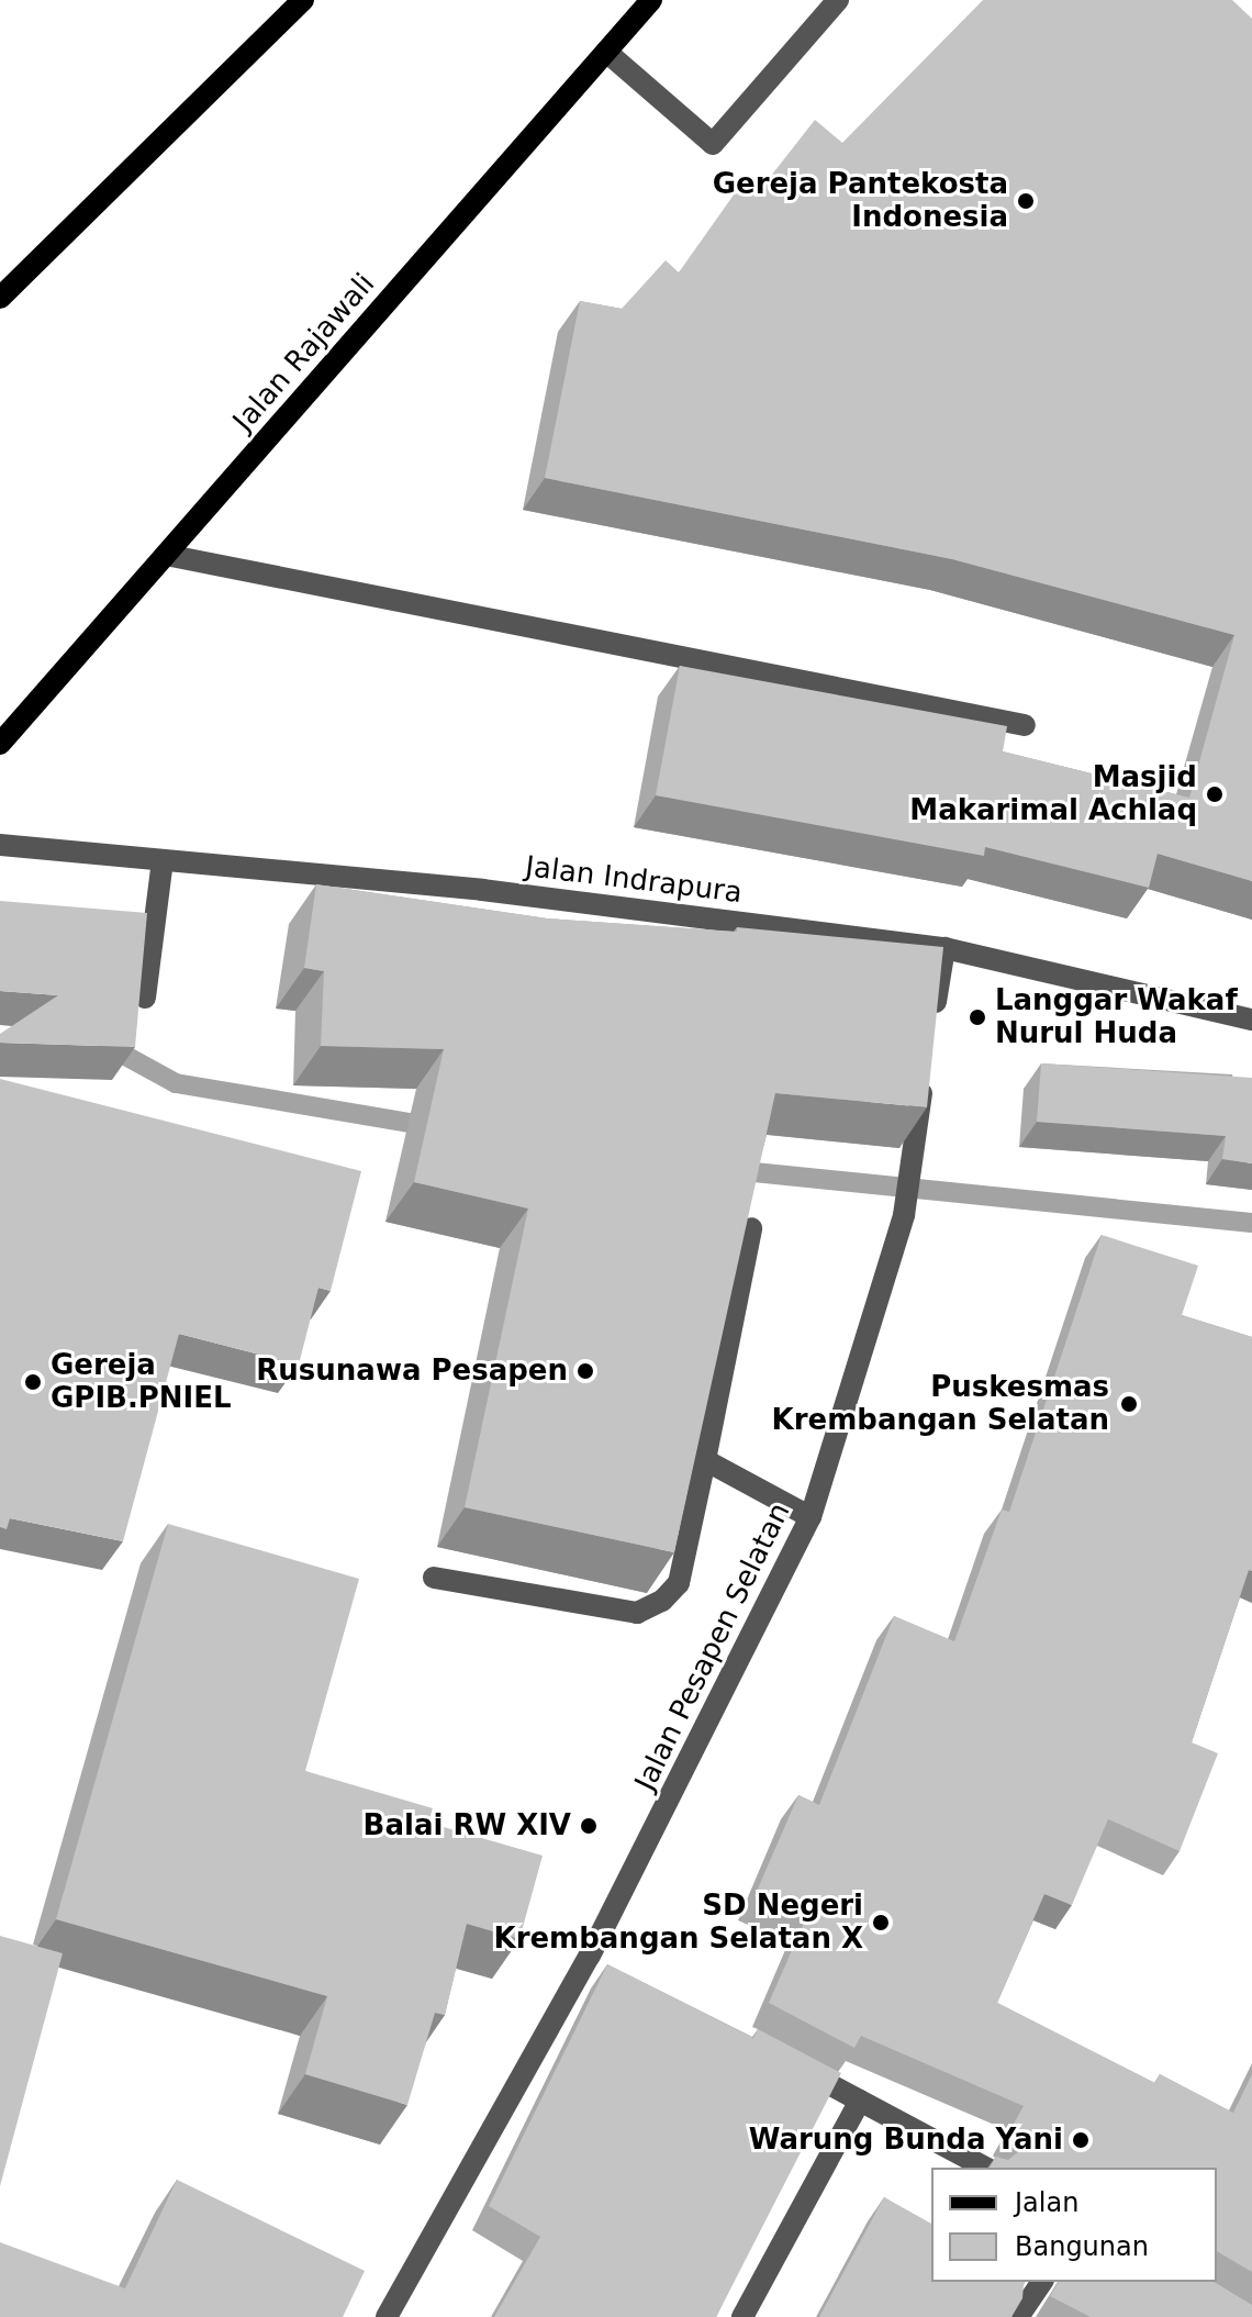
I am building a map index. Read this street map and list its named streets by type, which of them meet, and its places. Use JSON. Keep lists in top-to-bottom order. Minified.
{"streets":{"main road":["Jalan Rajawali"],"street":["Jalan Indrapura","Jalan Pesapen Selatan"]},"places":["Gereja Pantekosta Indonesia","Masjid Makarimal Achlaq","Langgar Wakaf Nurul Huda","Rusunawa Pesapen","Gereja GPIB.PNIEL","Puskesmas Krembangan Selatan","Balai RW XIV","SD Negeri Krembangan Selatan X","Warung Bunda Yani"],"legend":["Jalan","Bangunan"]}
